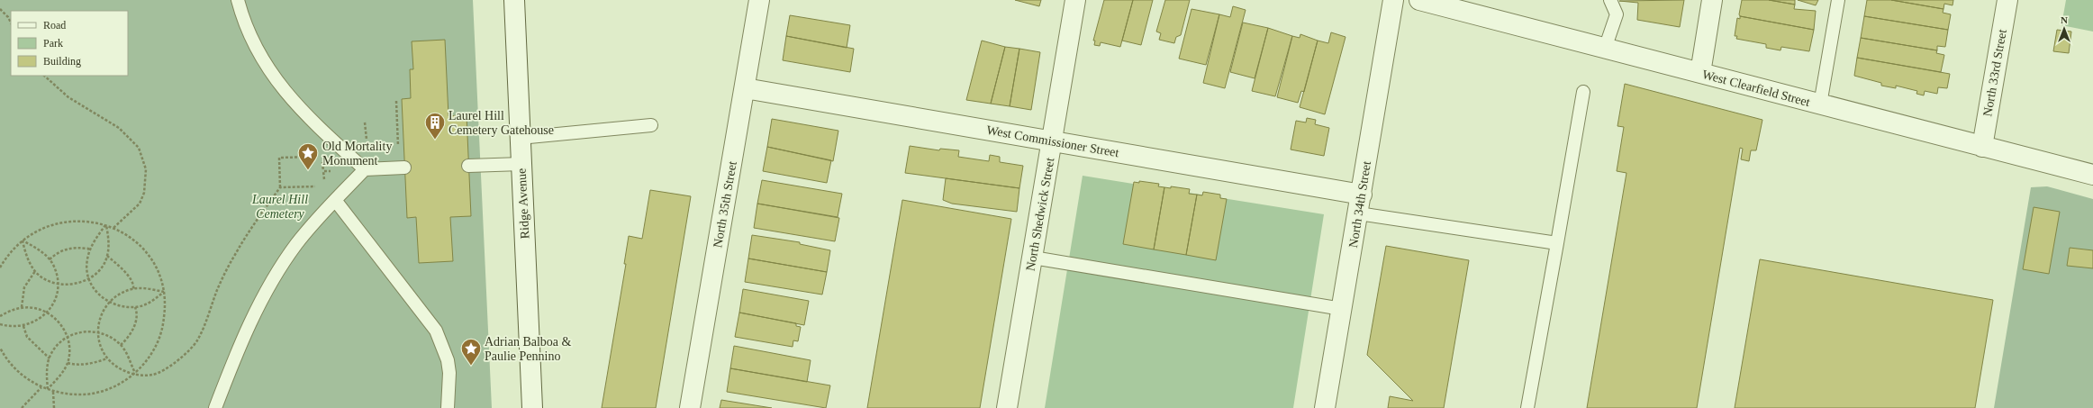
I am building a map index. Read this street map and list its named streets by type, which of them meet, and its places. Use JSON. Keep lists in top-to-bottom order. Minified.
{"streets":{"street":["North 33rd Street","West Clearfield Street","West Commissioner Street","Ridge Avenue","North 35th Street","North 34th Street","North Shedwick Street"]},"crossings":[["North 33rd Street","West Clearfield Street"],["West Commissioner Street","North 35th Street"],["West Commissioner Street","North 34th Street"],["West Commissioner Street","North Shedwick Street"]],"parks":["Laurel Hill Cemetery"],"places":{"building":["Laurel Hill Cemetery Gatehouse"],"place":["Old Mortality Monument","Adrian Balboa & Paulie Pennino"]},"legend":["Road","Park","Building"],"north":"top"}
